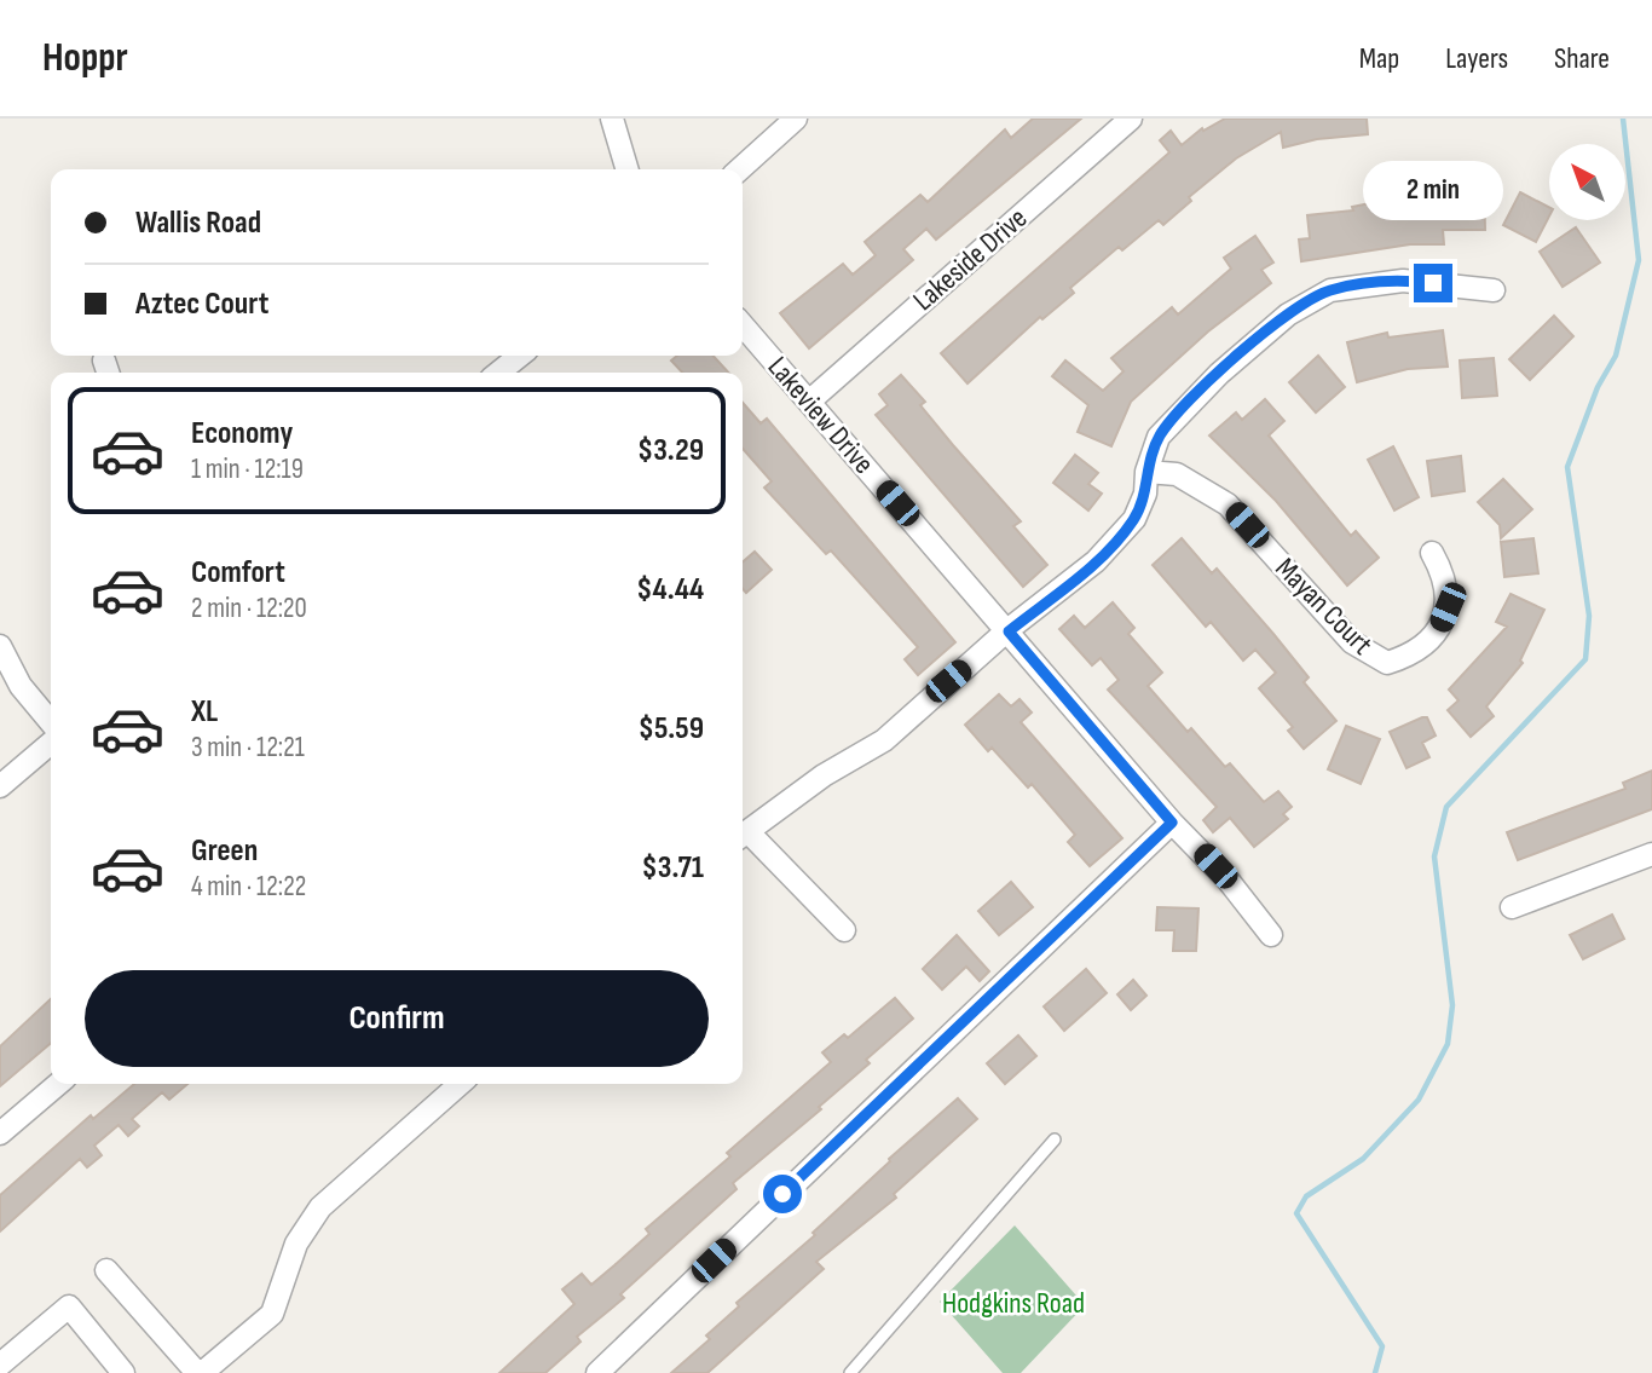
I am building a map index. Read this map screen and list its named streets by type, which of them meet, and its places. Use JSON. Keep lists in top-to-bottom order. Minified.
{"streets":{"street":["Lakeside Drive","Lakeview Drive","Mayan Court"]},"crossings":[["Lakeside Drive","Lakeview Drive"]],"parks":["Hodgkins Road"],"north":"top left","page":{"header":"Hoppr","nav":["Map","Layers","Share"],"bubble":"2 min","banner":["Wallis Road","Aztec Court"],"list":[{"name":"Economy","note":"1 min · 12:19","value":"$3.29"},{"name":"Comfort","note":"2 min · 12:20","value":"$4.44"},{"name":"XL","note":"3 min · 12:21","value":"$5.59"},{"name":"Green","note":"4 min · 12:22","value":"$3.71"}],"buttons":"Confirm"}}
